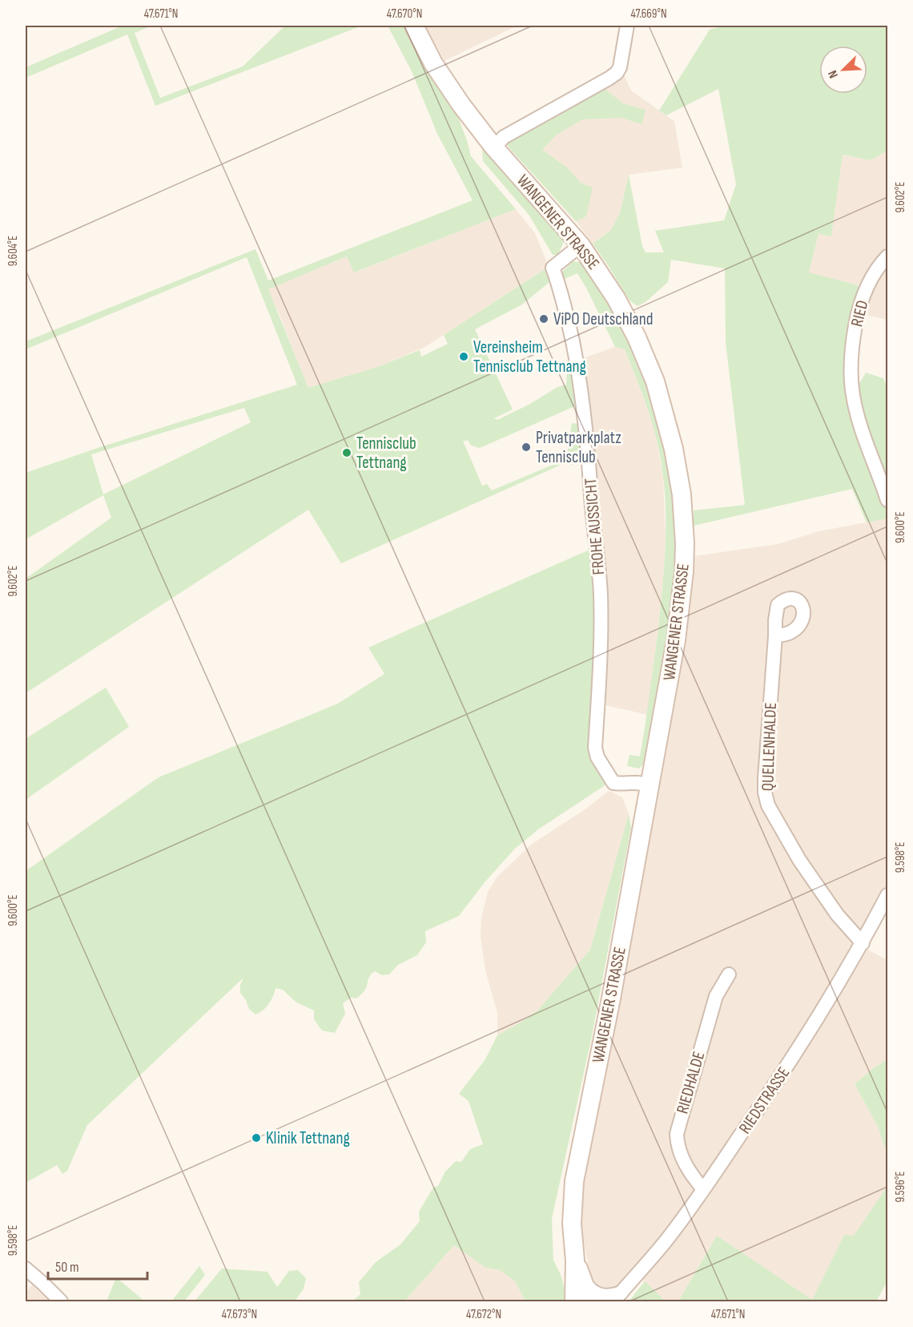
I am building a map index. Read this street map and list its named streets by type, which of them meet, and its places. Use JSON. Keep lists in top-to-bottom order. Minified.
{"streets":{"main road":["WANGENER STRASSE"],"street":["RIED","FROHE AUSSICHT","QUELLENHALDE","RIEDHALDE","RIEDSTRASSE"]},"crossings":[["WANGENER STRASSE","FROHE AUSSICHT"],["WANGENER STRASSE","RIEDSTRASSE"],["QUELLENHALDE","RIEDSTRASSE"],["RIEDHALDE","RIEDSTRASSE"]],"places":["ViPO Deutschland","Vereinsheim Tennisclub Tettnang","Privatparkplatz Tennisclub","Tennisclub Tettnang","Klinik Tettnang"],"scale_bar":"50 m","north":"bottom left","coordinates":["47.671°N","47.670°N","47.669°N","9.602°E","9.604°E","9.600°E","9.598°E","9.596°E","47.673°N","47.672°N"]}
